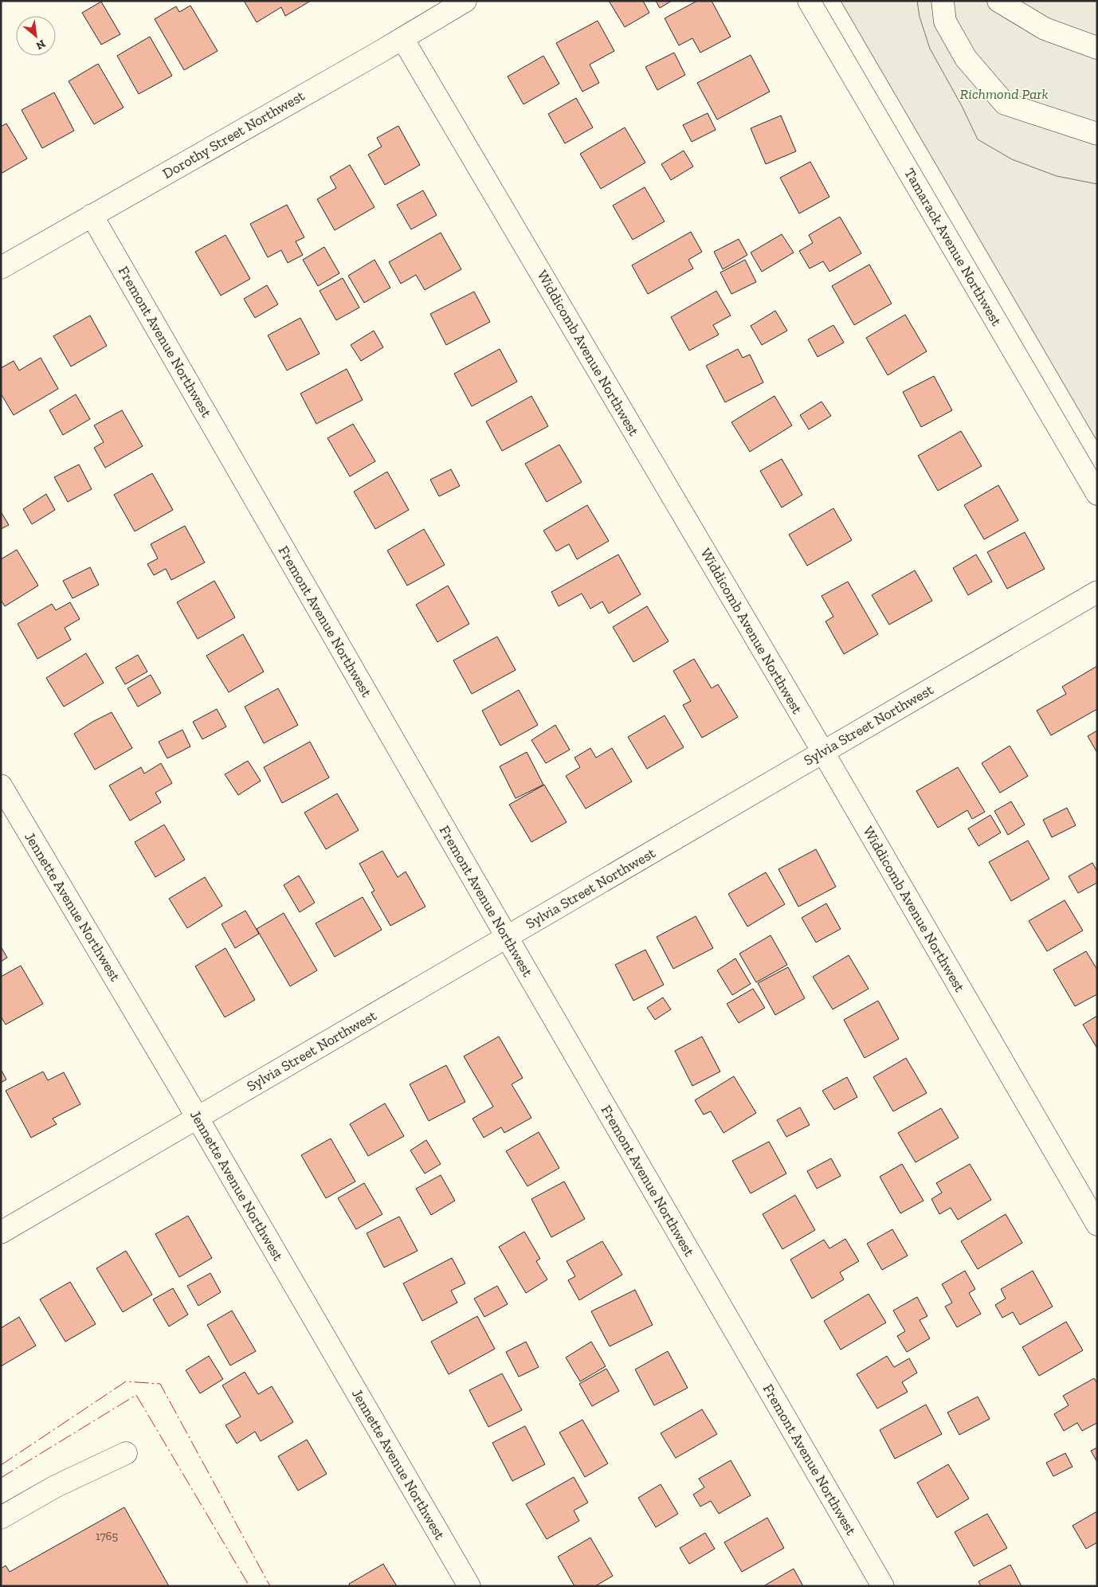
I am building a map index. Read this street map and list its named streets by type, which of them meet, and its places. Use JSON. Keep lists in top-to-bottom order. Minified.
{"streets":{"street":["Dorothy Street Northwest","Tamarack Avenue Northwest","Fremont Avenue Northwest","Widdicomb Avenue Northwest","Sylvia Street Northwest","Jennette Avenue Northwest"]},"crossings":[["Dorothy Street Northwest","Fremont Avenue Northwest"],["Dorothy Street Northwest","Widdicomb Avenue Northwest"],["Fremont Avenue Northwest","Sylvia Street Northwest"],["Widdicomb Avenue Northwest","Sylvia Street Northwest"],["Sylvia Street Northwest","Jennette Avenue Northwest"]],"parks":["Richmond Park"],"house_numbers":["1765"],"north":"bottom right"}
